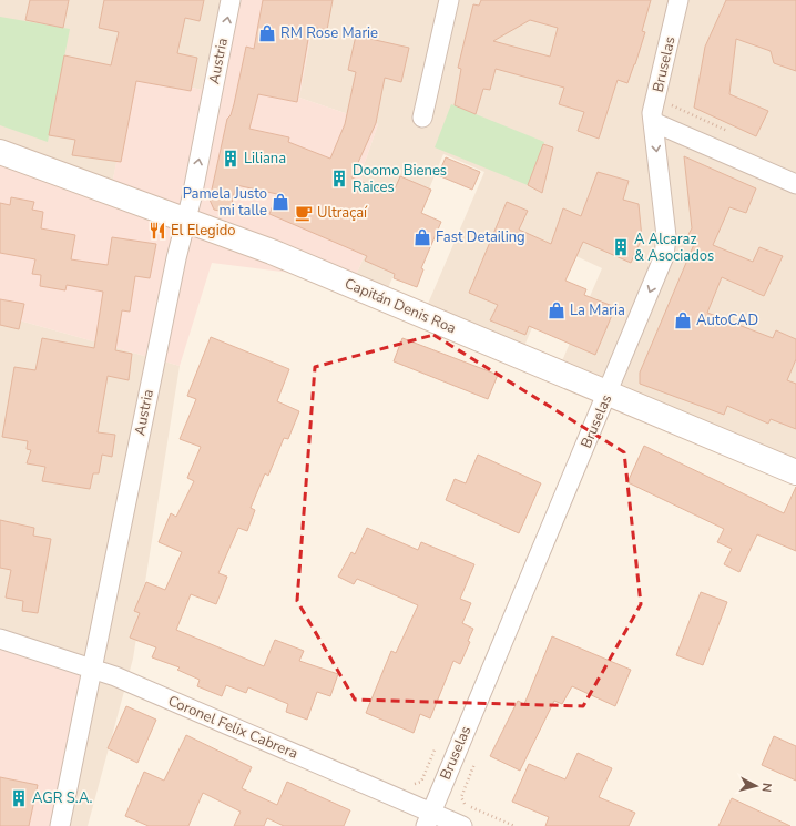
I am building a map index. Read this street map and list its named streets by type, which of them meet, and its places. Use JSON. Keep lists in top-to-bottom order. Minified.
{"streets":{"main road":["Capitán Denis Roa"],"street":["Austria","Bruselas","Coronel Felix Cabrera"]},"crossings":[["Austria","Capitán Denis Roa"],["Austria","Coronel Felix Cabrera"],["Bruselas","Capitán Denis Roa"],["Bruselas","Coronel Felix Cabrera"]],"places":{"shop":["RM Rose Marie","Pamela Justo mi talle","Fast Detailing","La Maria","AutoCAD"],"building":["Liliana","Doomo Bienes Raices","A Alcaraz & Asociados","AGR S.A."],"cafe":["Ultraçaí"],"restaurant":["El Elegido"]},"north":"right"}
